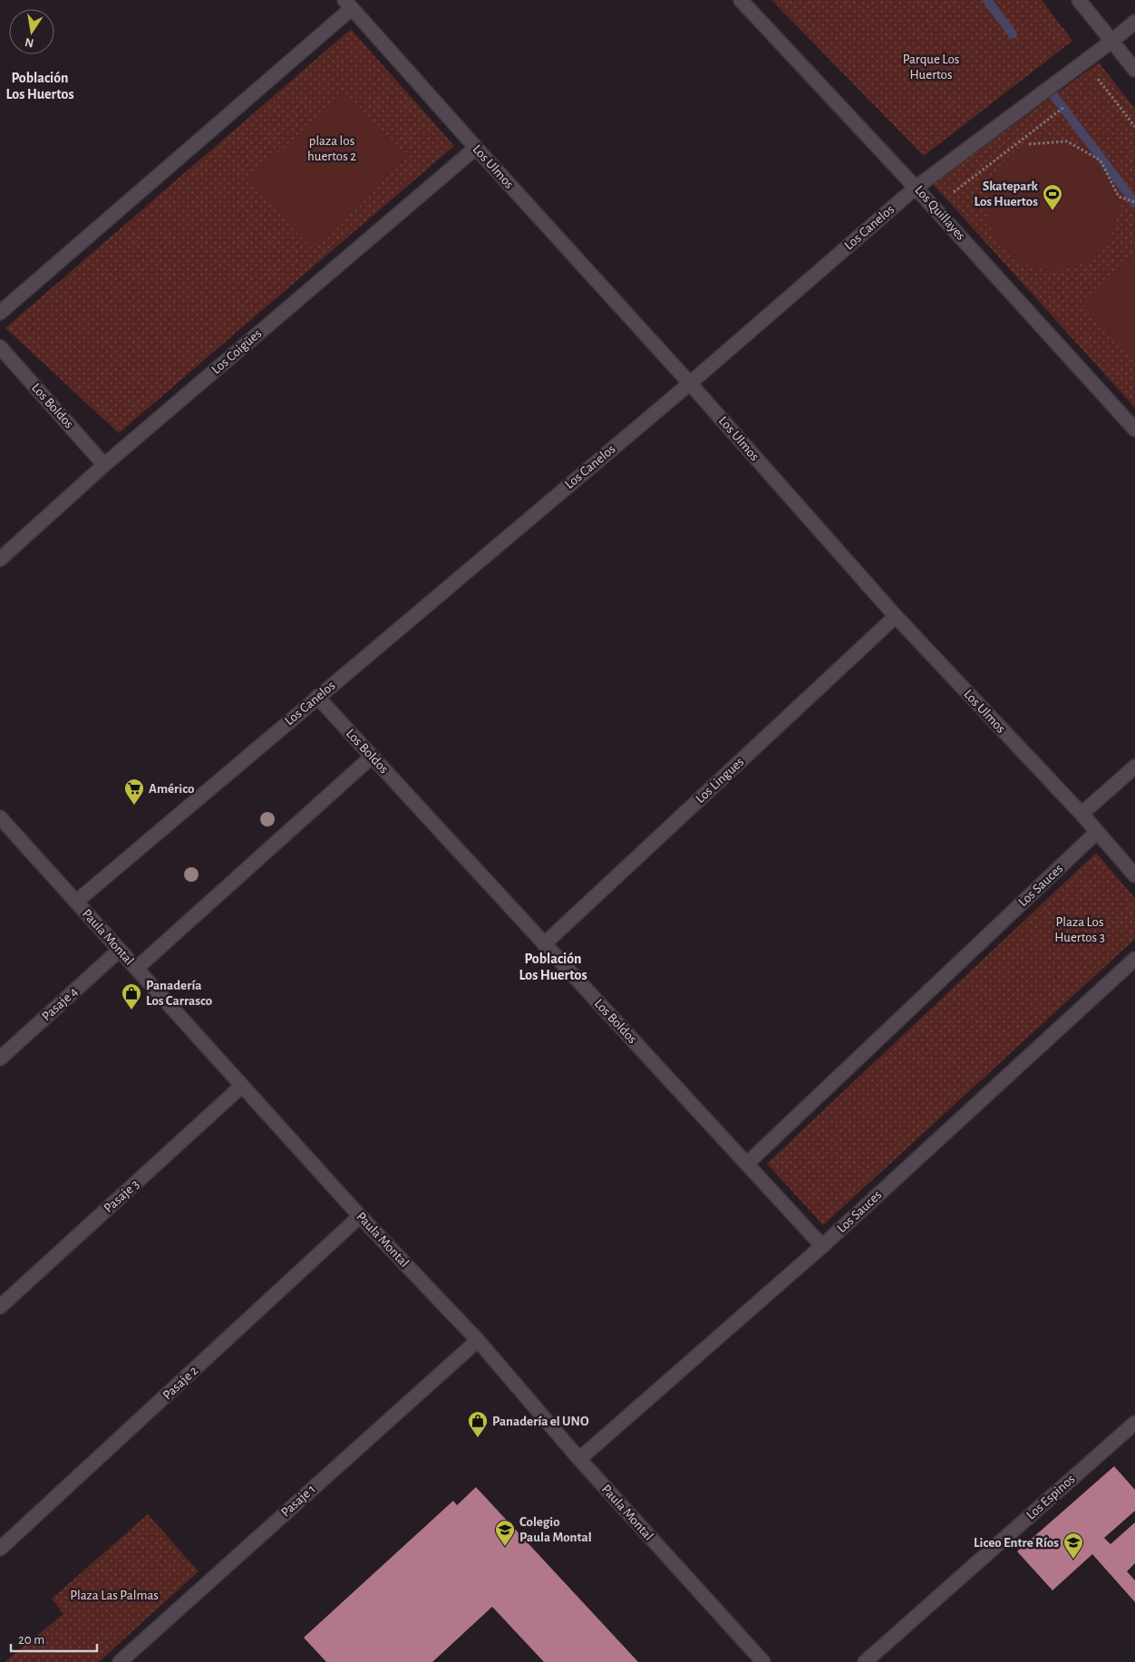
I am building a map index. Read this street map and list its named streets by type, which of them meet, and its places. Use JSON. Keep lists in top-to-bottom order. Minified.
{"streets":{"street":["Los Ulmos","Los Quillayes","Los Canelos","Los Coigües","Los Boldos","Los Lingues","Los Sauces","Paula Montal","Pasaje 4","Pasaje 3","Pasaje 2","Los Espinos","Pasaje 1"]},"crossings":[["Los Ulmos","Los Canelos"],["Los Ulmos","Los Coigües"],["Los Ulmos","Los Lingues"],["Los Ulmos","Los Sauces"],["Los Quillayes","Los Canelos"],["Los Canelos","Los Boldos"],["Los Canelos","Paula Montal"],["Los Coigües","Los Boldos"],["Los Boldos","Los Lingues"],["Los Boldos","Los Sauces"],["Los Sauces","Paula Montal"],["Paula Montal","Pasaje 4"],["Paula Montal","Pasaje 3"],["Paula Montal","Pasaje 2"],["Paula Montal","Pasaje 1"]],"districts":["Población Los Huertos","Población Los Huertos"],"parks":["Parque Los Huertos","plaza los huertos 2","Plaza Los Huertos 3","Plaza Las Palmas"],"places":{"sports":["Skatepark Los Huertos"],"supermarket":["Américo"],"shop":["Panadería Los Carrasco","Panadería el UNO"],"school or university":["Colegio Paula Montal","Liceo Entre Ríos"]},"scale_bar":"20 m","north":"bottom"}
